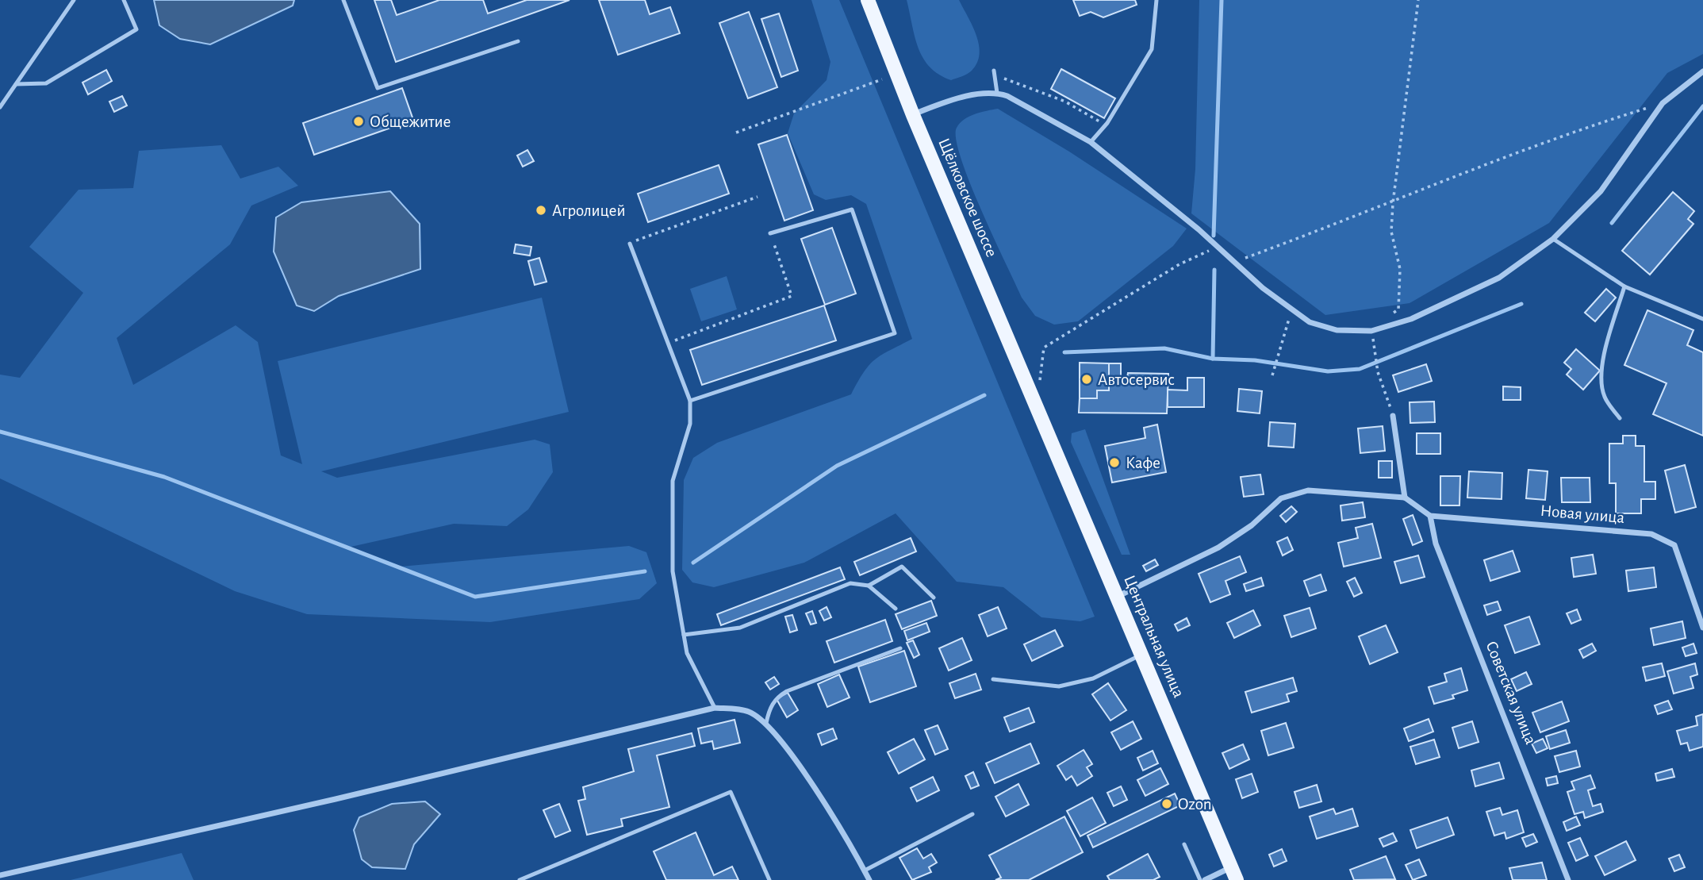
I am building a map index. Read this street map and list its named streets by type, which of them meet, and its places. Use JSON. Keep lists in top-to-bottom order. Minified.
{"streets":{"main road":["Щёлковское шоссе","Центральная улица"],"street":["Новая улица","Советская улица"]},"crossings":[["Щёлковское шоссе","Центральная улица"],["Новая улица","Советская улица"]],"places":["Общежитие","Агролицей","Автосервис","Кафе","Ozon"]}
